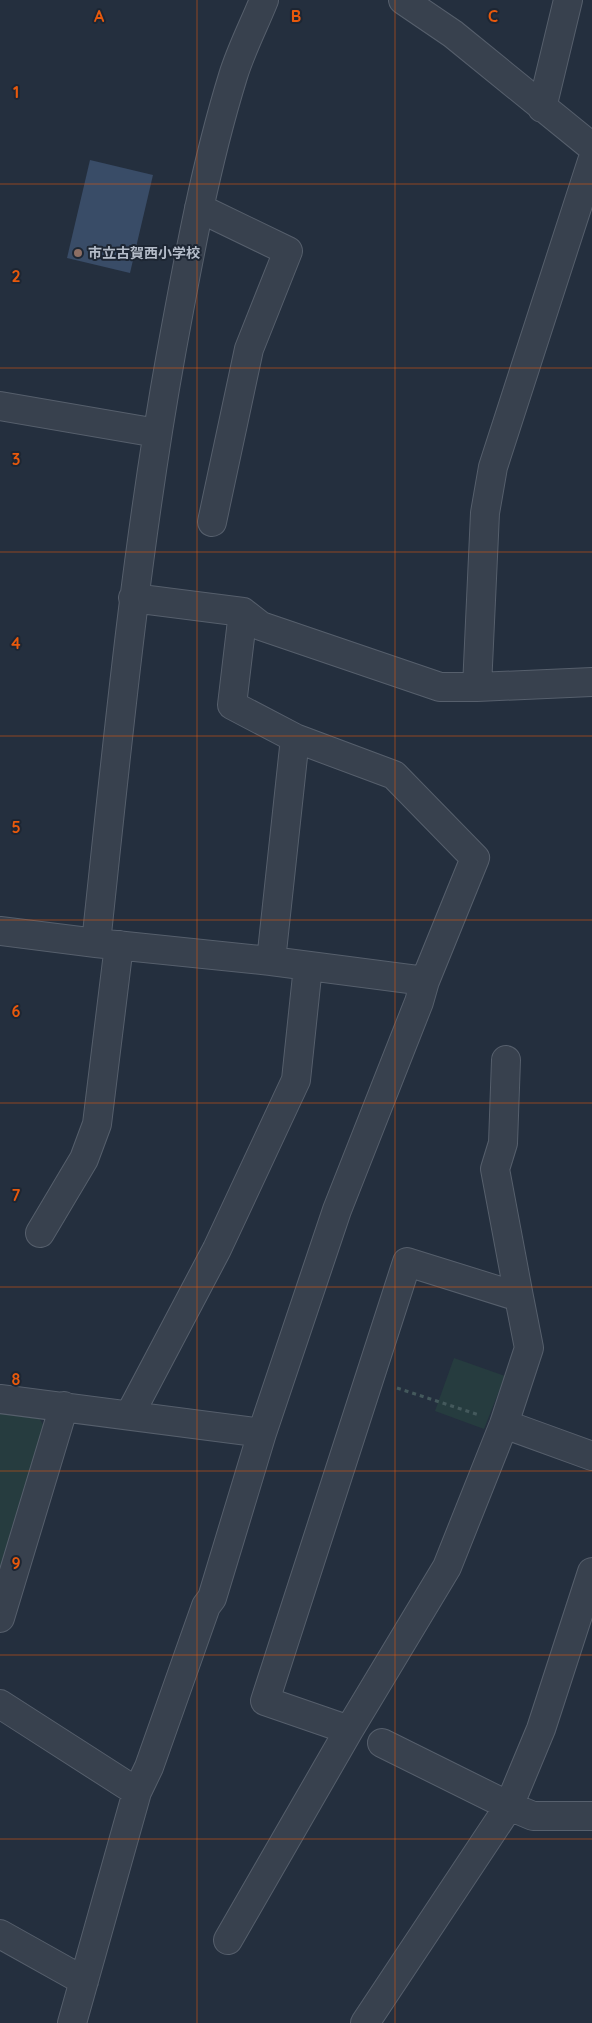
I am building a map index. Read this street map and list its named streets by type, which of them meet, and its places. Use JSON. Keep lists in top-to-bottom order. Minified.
{"places":["市立古賀西小学校"],"grid":{"columns":["A","B","C"],"rows":["1","2","3","4","5","6","7","8","9"]}}
